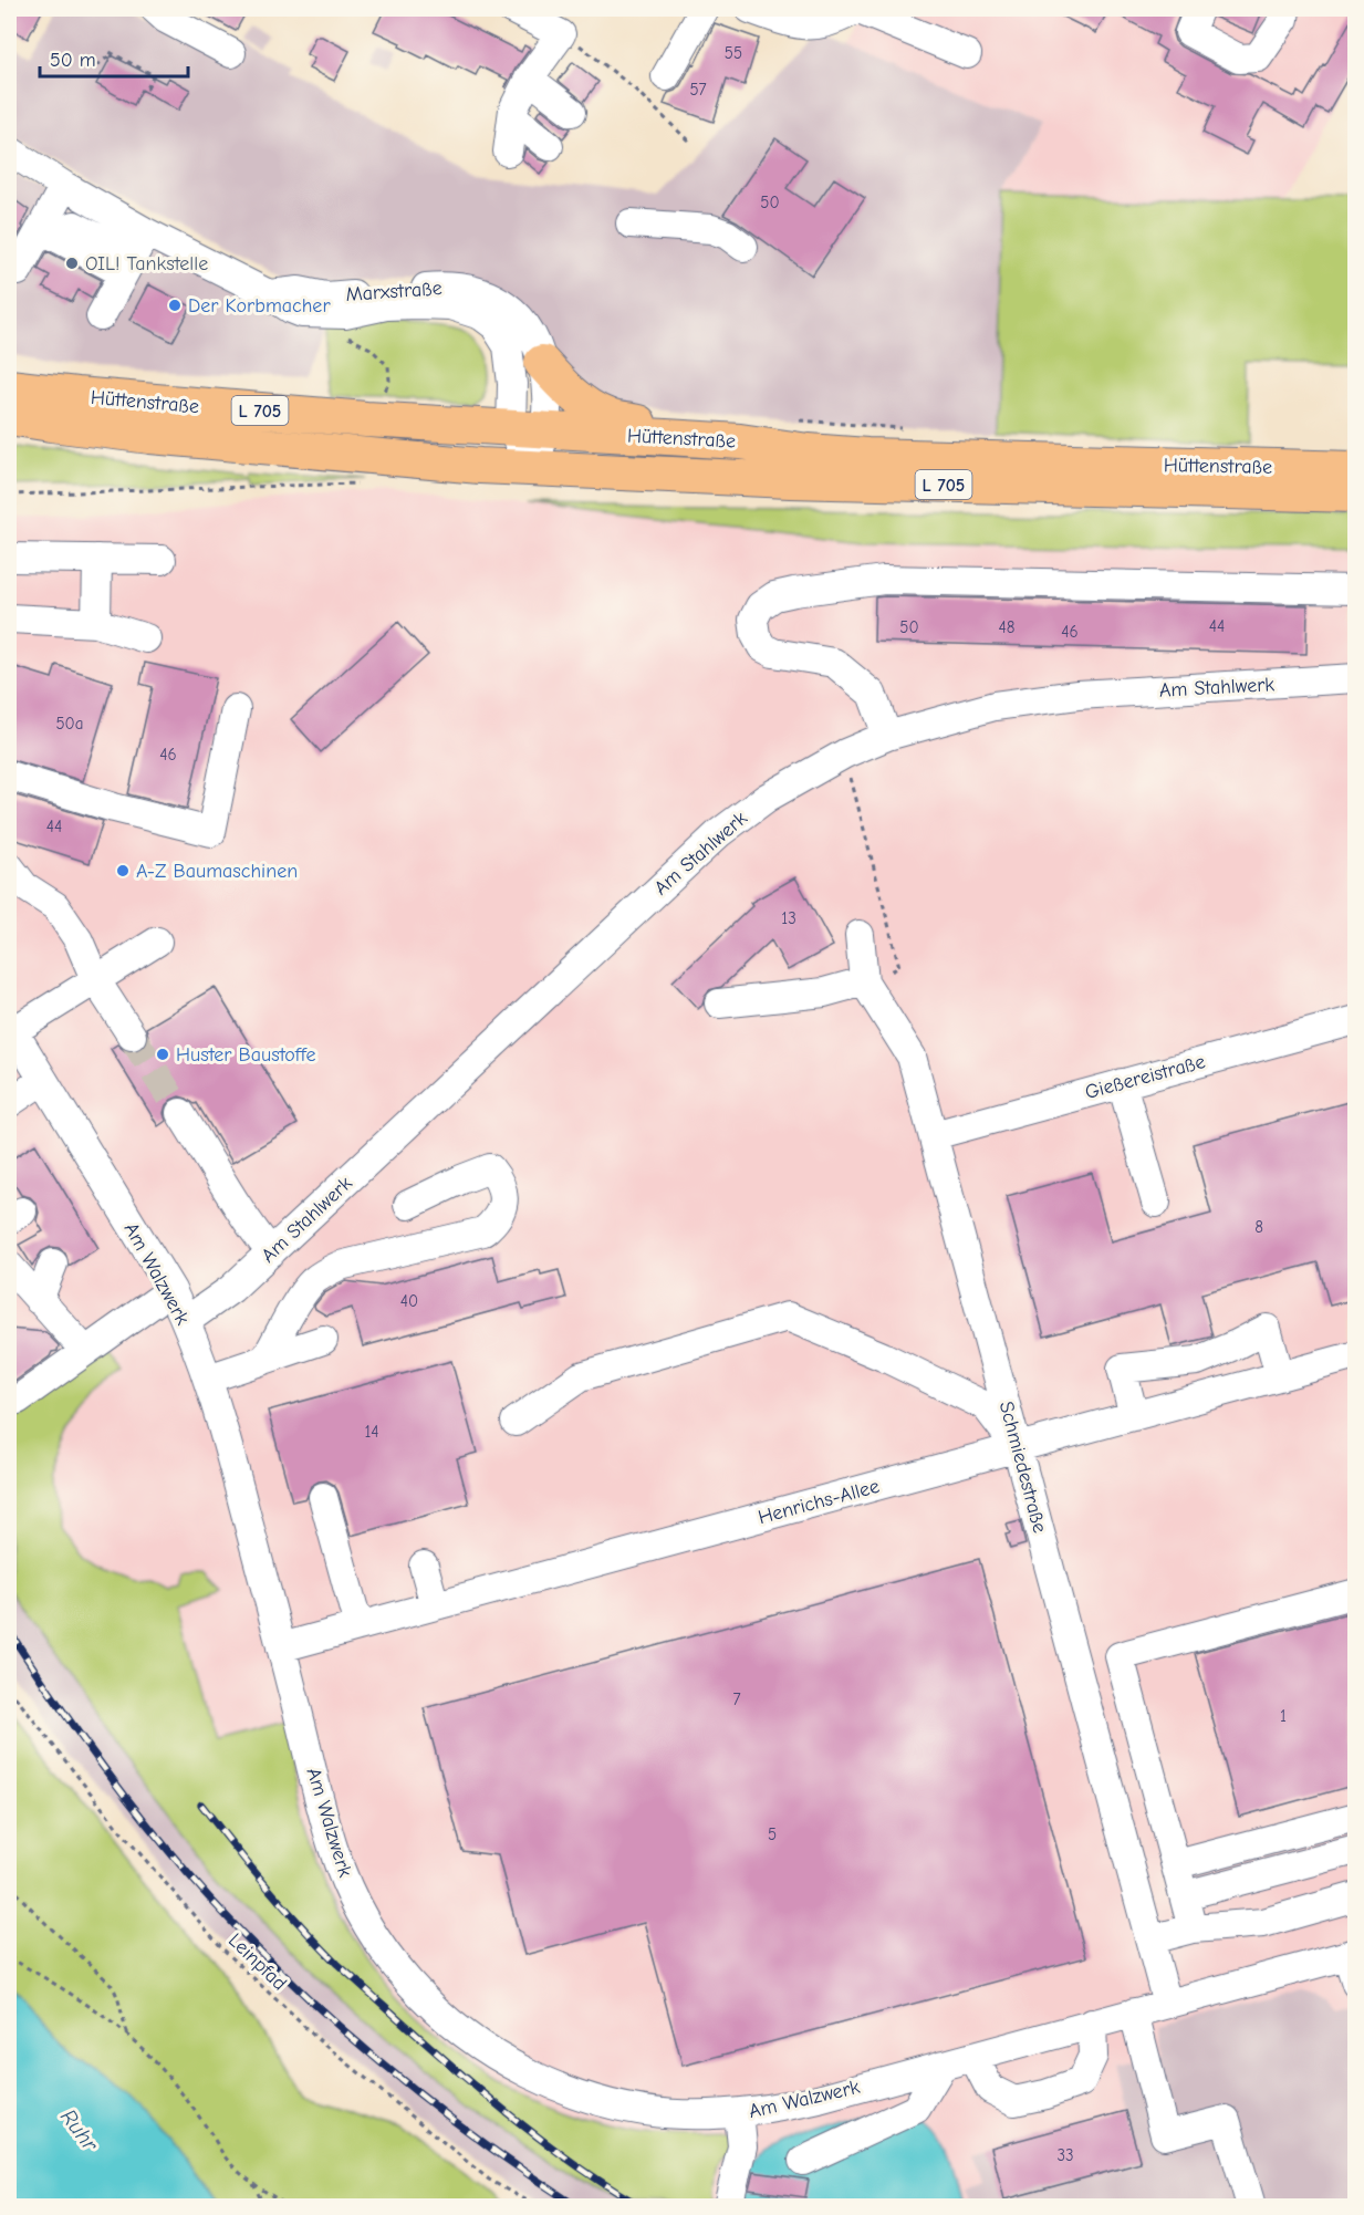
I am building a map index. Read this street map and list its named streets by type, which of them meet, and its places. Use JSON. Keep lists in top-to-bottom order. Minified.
{"streets":{"main road":["Hüttenstraße","L 705"],"street":["Marxstraße","Am Stahlwerk","Gießereistraße","Am Walzwerk","Schmiedestraße","Henrichs-Allee"],"path":["Leinpfad"]},"crossings":[["Marxstraße","Hüttenstraße"],["Marxstraße","L 705"],["Hüttenstraße","L 705"],["Am Stahlwerk","Am Walzwerk"],["Gießereistraße","Schmiedestraße"],["Am Walzwerk","Schmiedestraße"],["Am Walzwerk","Henrichs-Allee"],["Schmiedestraße","Henrichs-Allee"]],"water":["Ruhr"],"places":["OIL! Tankstelle","Der Korbmacher","A-Z Baumaschinen","Huster Baustoffe"],"house_numbers":["55","57","50","44","50","48","46","50a","46","44","13","8","40","14","7","1","5","33"],"scale_bar":"50 m"}
